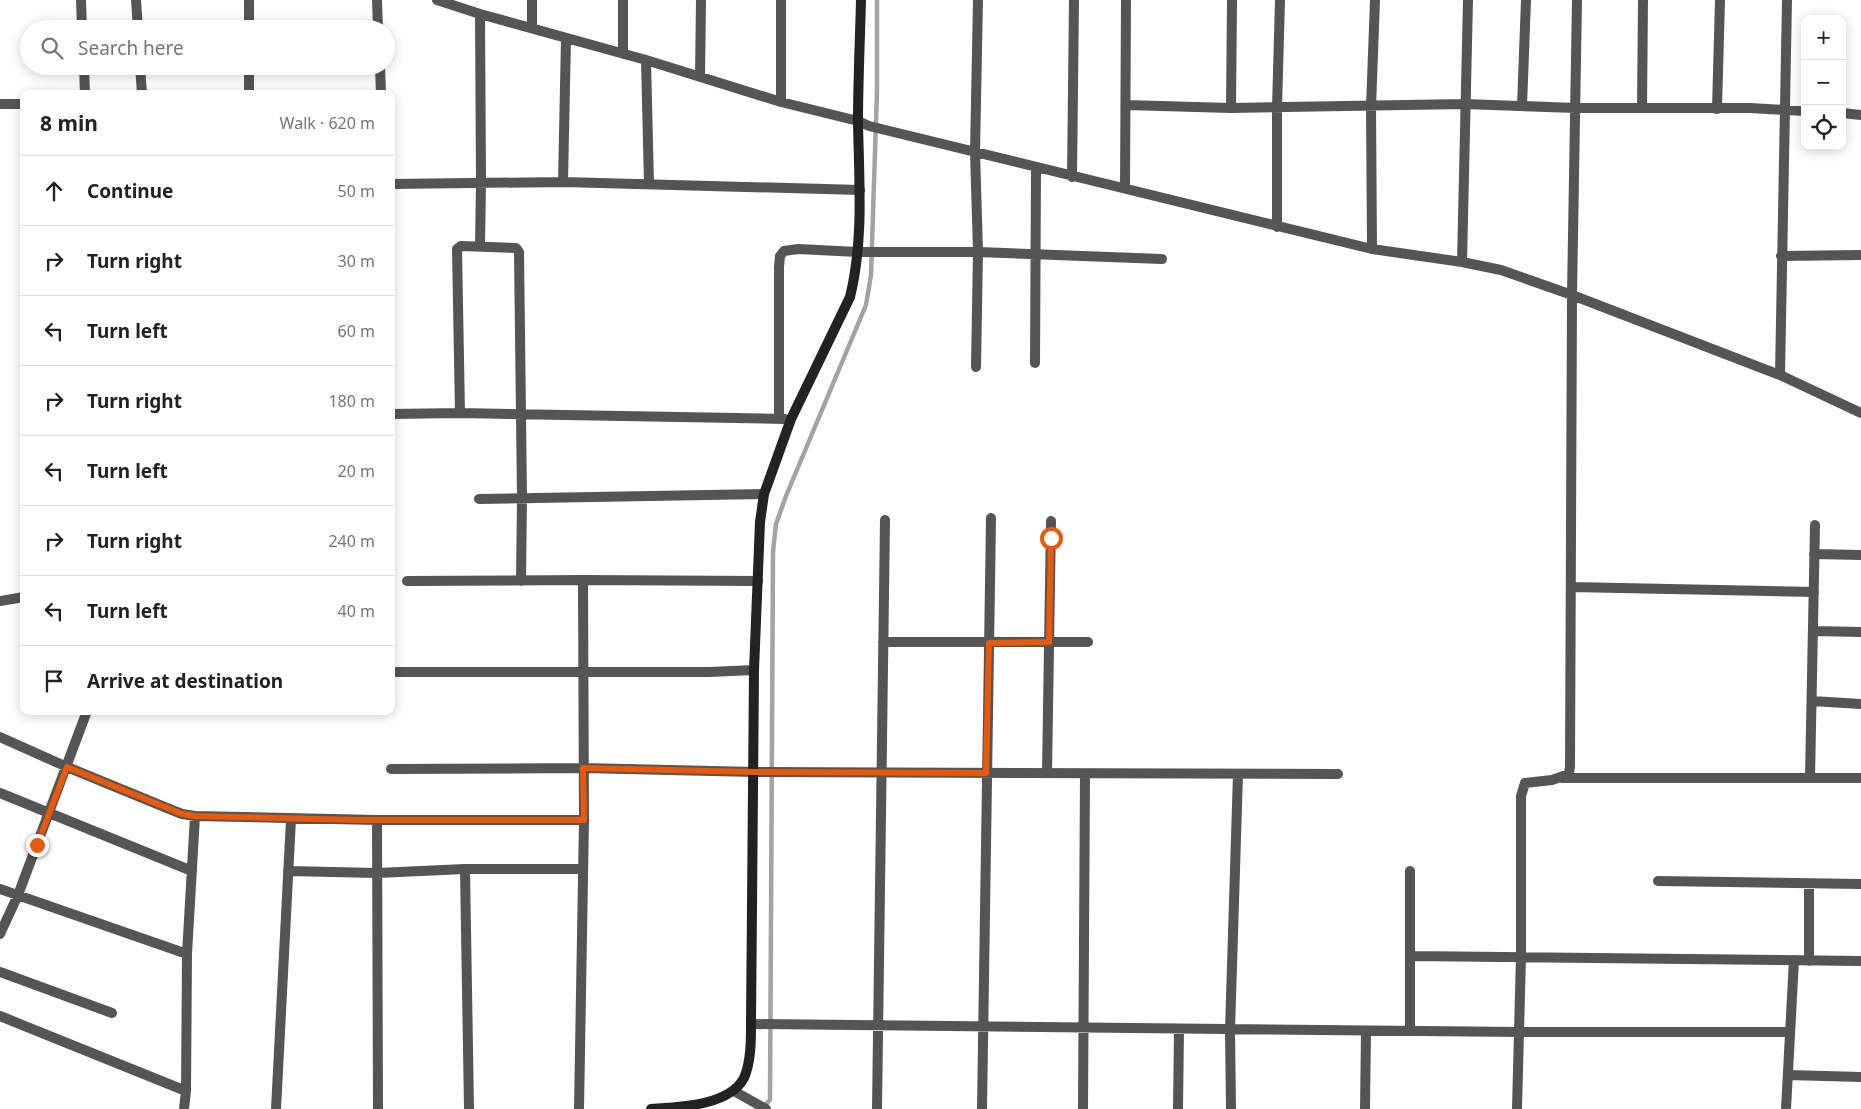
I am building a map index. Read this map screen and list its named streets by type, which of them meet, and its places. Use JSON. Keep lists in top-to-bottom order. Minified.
{"page":{"map_buttons":["+","−"],"search":"Search here","heading":["8 min","Walk · 620 m"],"list":[["Continue","50 m"],["Turn right","30 m"],["Turn left","60 m"],["Turn right","180 m"],["Turn left","20 m"],["Turn right","240 m"],["Turn left","40 m"],"Arrive at destination"]}}
